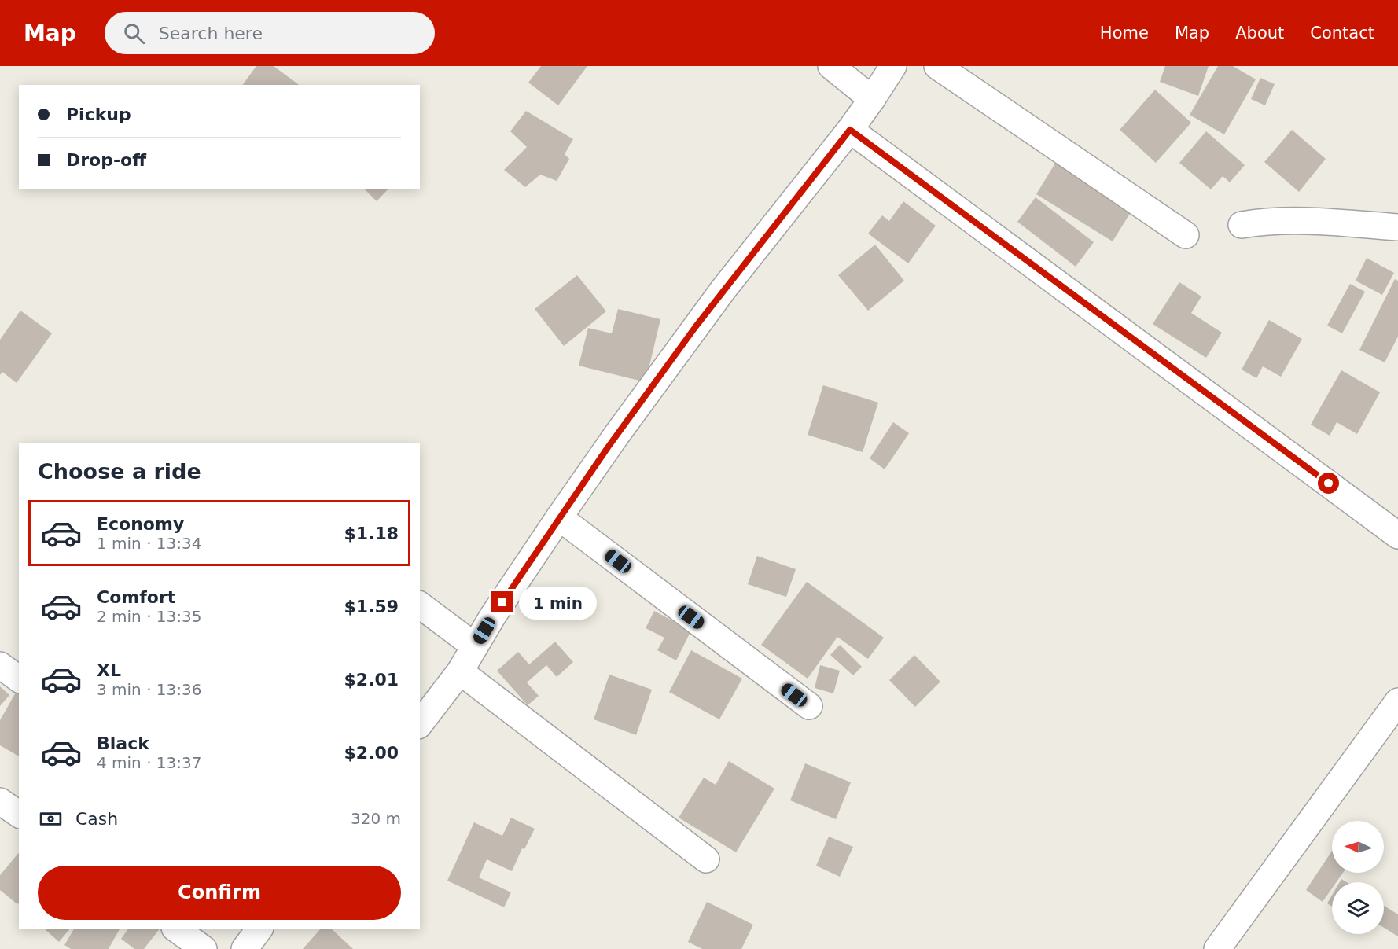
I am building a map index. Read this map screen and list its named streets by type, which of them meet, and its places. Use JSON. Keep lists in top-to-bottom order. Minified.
{"north":"left","page":{"header":"Map","search":"Search here","nav":["Home","Map","About","Contact"],"banner":["Pickup","Drop-off"],"heading":"Choose a ride","list":[{"name":"Economy","note":"1 min · 13:34","value":"$1.18"},{"name":"Comfort","note":"2 min · 13:35","value":"$1.59"},{"name":"XL","note":"3 min · 13:36","value":"$2.01"},{"name":"Black","note":"4 min · 13:37","value":"$2.00"}],"bubble":"1 min","pay":["Cash","320 m"],"buttons":"Confirm"}}
